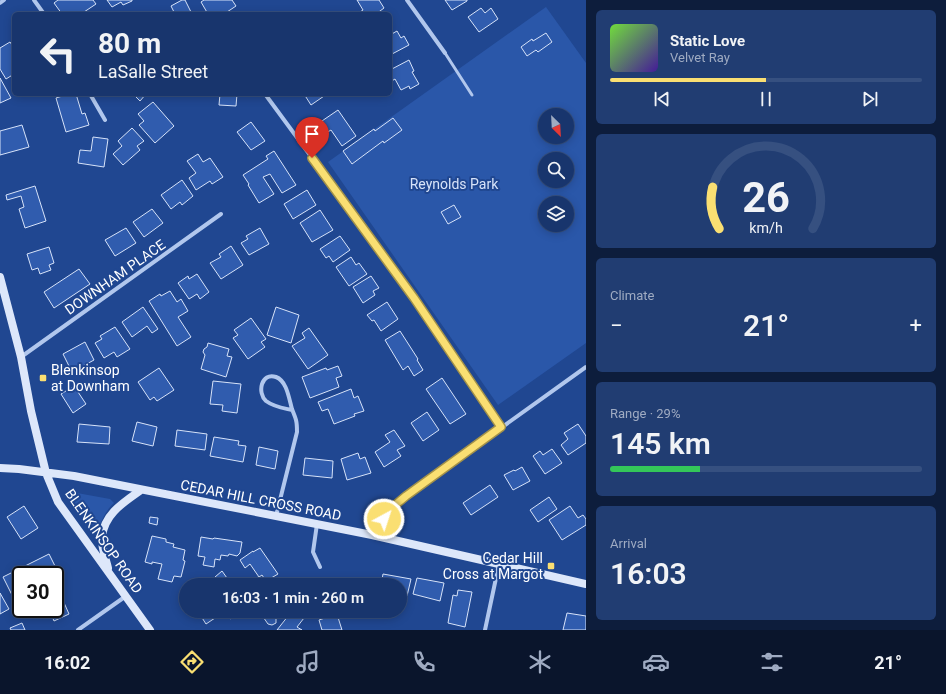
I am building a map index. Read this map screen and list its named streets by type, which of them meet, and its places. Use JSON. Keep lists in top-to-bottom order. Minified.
{"streets":{"main road":["CEDAR HILL CROSS ROAD","BLENKINSOP ROAD"],"street":["DOWNHAM PLACE"]},"crossings":[["DOWNHAM PLACE","BLENKINSOP ROAD"],["CEDAR HILL CROSS ROAD","BLENKINSOP ROAD"]],"parks":["Reynolds Park"],"places":{"transit":["Blenkinsop at Downham","Cedar Hill Cross at Margot"]},"north":"bottom right","page":{"turn":["80 m","LaSalle Street"],"song":["Static Love","Velvet Ray"],"tile":["Climate",["Range · 29%","145 km"],["Arrival","16:03"]],"heat":["−","21°","+"],"limit":"30","trip":"16:03 · 1 min · 260 m","tabs":["16:02","21°"],"gauge":["26","km/h"]}}
